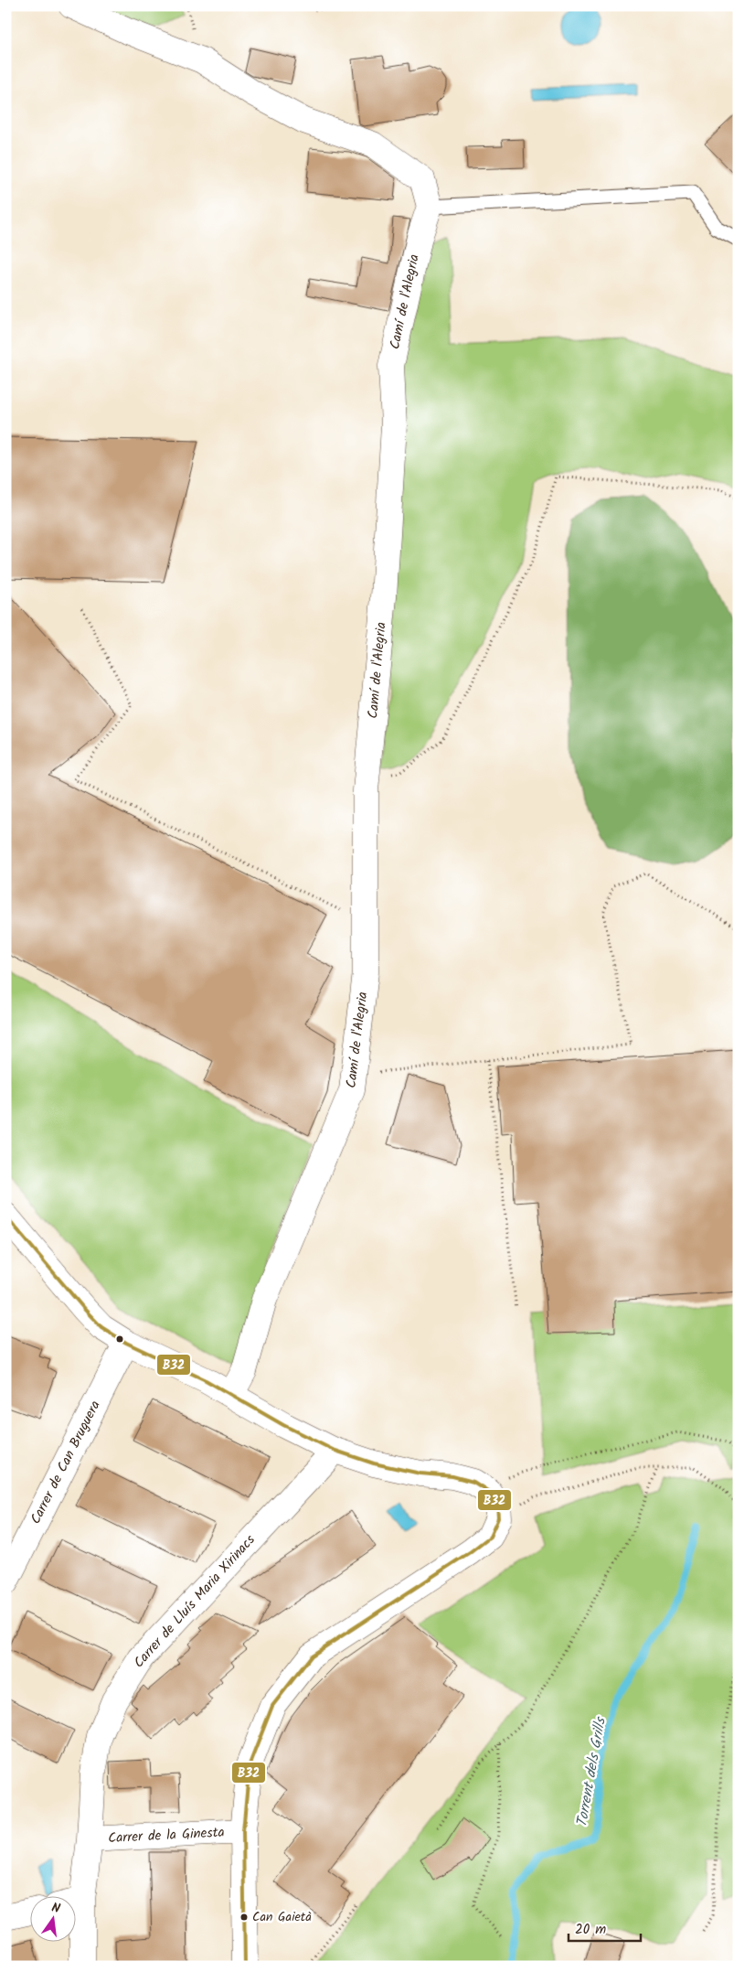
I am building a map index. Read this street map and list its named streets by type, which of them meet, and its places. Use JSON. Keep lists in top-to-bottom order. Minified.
{"streets":{"street":["Camí de l'Alegria","Carrer de Can Bruguera","Carrer de Lluís Maria Xirinacs","Carrer de la Ginesta"]},"crossings":[["Carrer de Lluís Maria Xirinacs","Carrer de la Ginesta"]],"water":["Torrent dels Grills"],"places":["Can Gaietà"],"lines":["transit line B32"],"scale_bar":"20 m","north":"top"}
